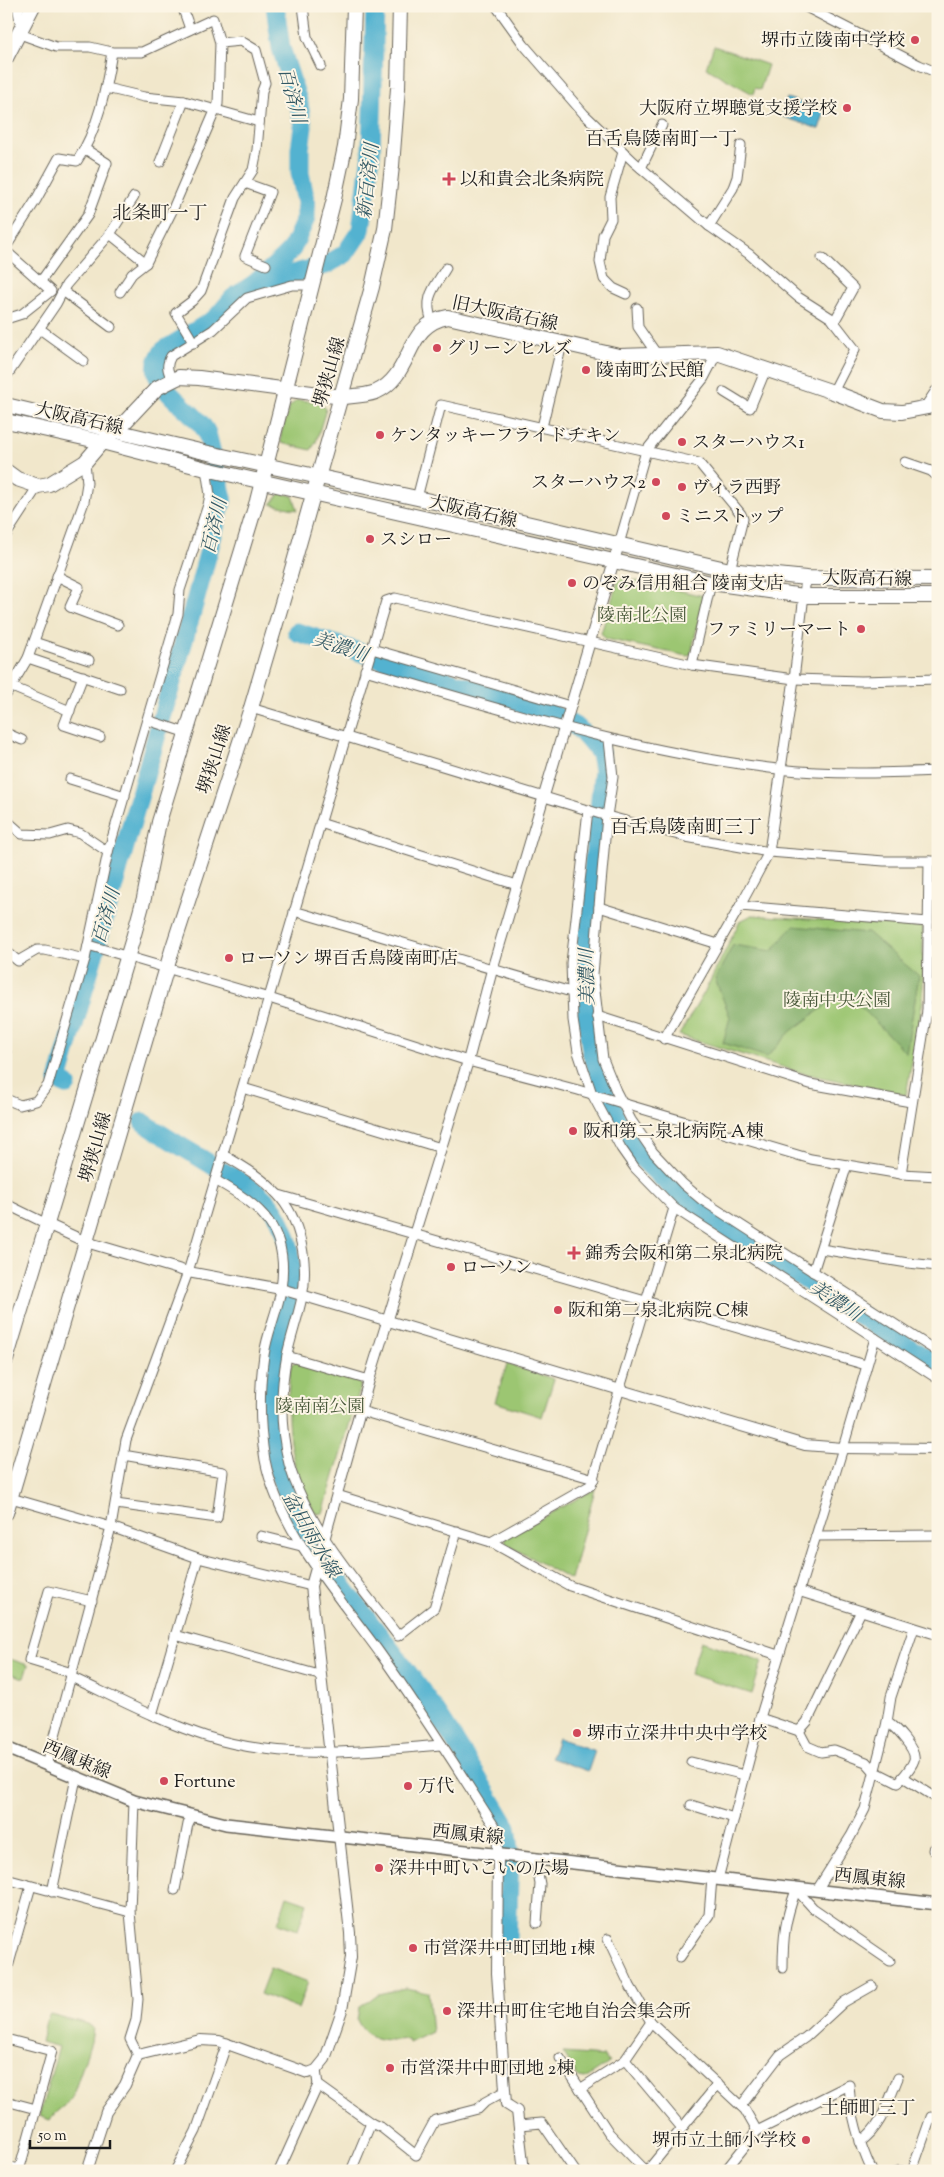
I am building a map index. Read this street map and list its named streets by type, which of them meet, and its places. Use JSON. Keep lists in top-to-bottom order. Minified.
{"streets":{"main road":["旧大阪高石線","堺狭山線","大阪高石線","西鳳東線"]},"crossings":[["旧大阪高石線","堺狭山線"],["旧大阪高石線","大阪高石線"],["堺狭山線","大阪高石線"]],"districts":["百舌鳥陵南町一丁","北条町一丁","百舌鳥陵南町三丁","土師町三丁"],"water":["百済川","新百済川","美濃川","盆田雨水線"],"parks":["陵南北公園","陵南中央公園","陵南南公園"],"places":{"other":["堺市立陵南中学校","大阪府立堺聴覚支援学校","グリーンヒルズ","陵南町公民館","ケンタッキーフライドチキン","スターハウス1","スターハウス2","ヴィラ西野","ミニストップ","スシロー","のぞみ信用組合 陵南支店","ファミリーマート","ローソン 堺百舌鳥陵南町店","阪和第二泉北病院 A棟","ローソン","阪和第二泉北病院 C棟","堺市立深井中央中学校","Fortune","万代","深井中町いこいの広場","市営深井中町団地 1棟","深井中町住宅地自治会集会所","市営深井中町団地 2棟","堺市立土師小学校"],"health":["以和貴会北条病院","錦秀会阪和第二泉北病院"]},"scale_bar":"50 m"}
